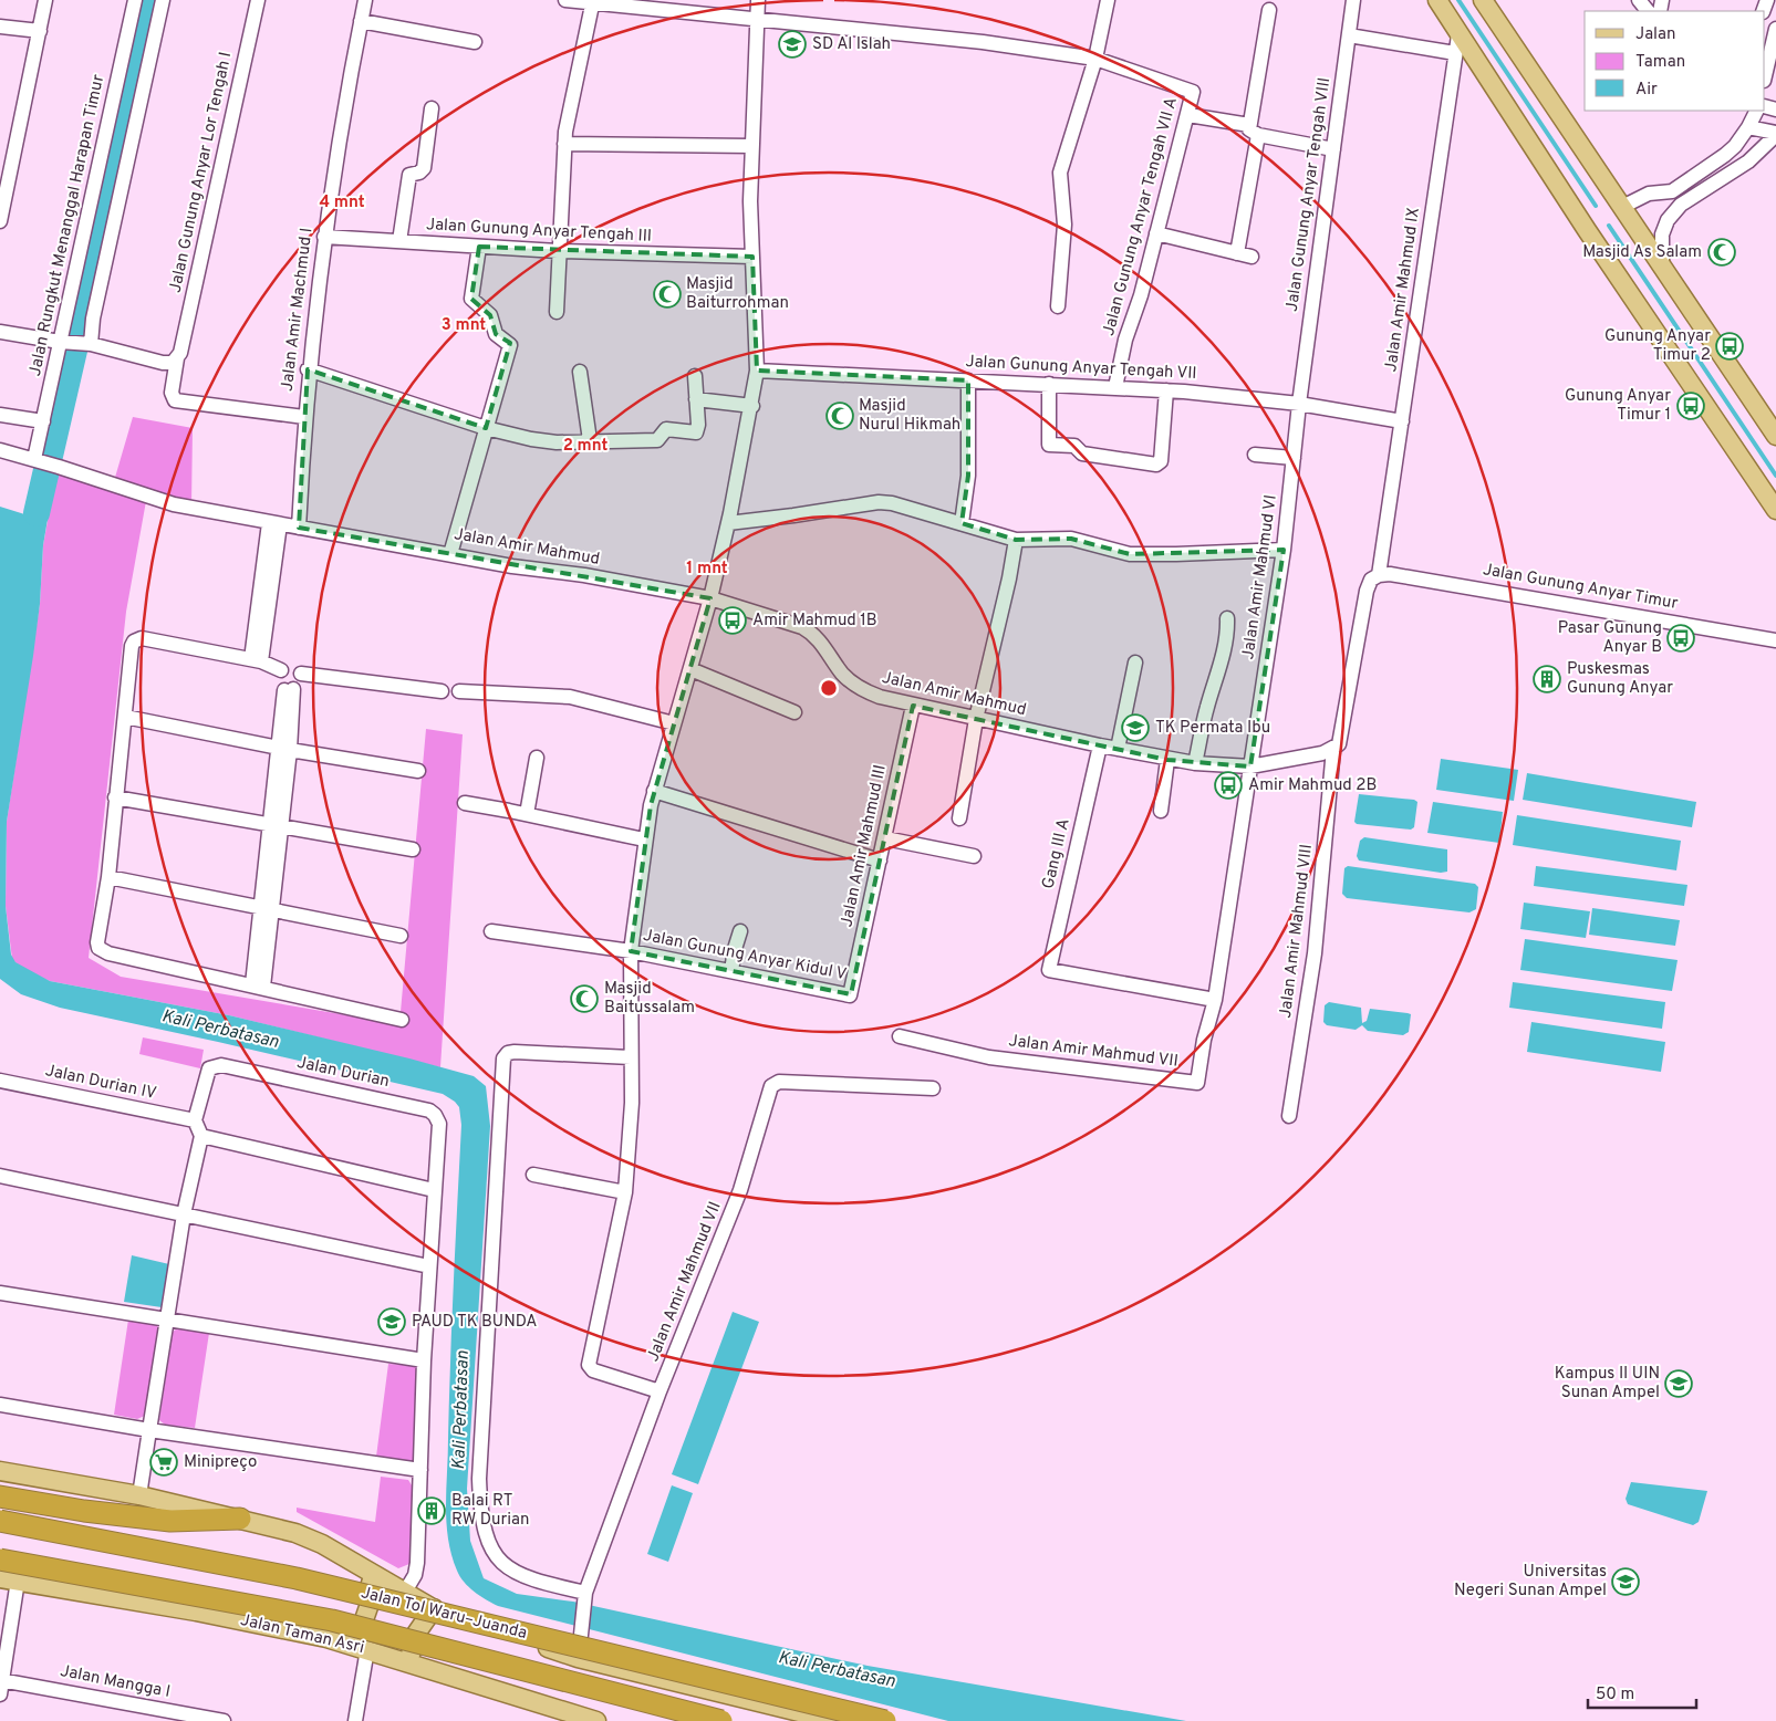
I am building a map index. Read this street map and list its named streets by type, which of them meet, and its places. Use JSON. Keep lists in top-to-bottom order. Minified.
{"streets":{"highway":["Jalan Tol Waru–Juanda"],"main road":["Jalan Taman Asri"],"street":["Jalan Gunung Anyar Lor Tengah I","Jalan Gunung Anyar Tengah VIII","Jalan Gunung Anyar Tengah VII A","Jalan Rungkut Menanggal Harapan Timur","Jalan Gunung Anyar Tengah III","Jalan Amir Mahmud IX","Jalan Amir Machmud I","Jalan Gunung Anyar Tengah VII","Jalan Amir Mahmud","Jalan Amir Mahmud VI","Jalan Gunung Anyar Timur","Jalan Amir Mahmud III","Gang III A","Jalan Amir Mahmud VIII","Jalan Gunung Anyar Kidul V","Jalan Amir Mahmud VII","Jalan Durian","Jalan Durian IV","Jalan Mangga I"]},"crossings":[["Jalan Gunung Anyar Lor Tengah I","Jalan Amir Machmud I"],["Jalan Gunung Anyar Tengah VIII","Jalan Gunung Anyar Tengah VII"],["Jalan Gunung Anyar Tengah VIII","Jalan Amir Mahmud VI"],["Jalan Gunung Anyar Tengah VII A","Jalan Gunung Anyar Tengah VII"],["Jalan Rungkut Menanggal Harapan Timur","Jalan Amir Mahmud"],["Jalan Gunung Anyar Tengah III","Jalan Amir Machmud I"],["Jalan Amir Mahmud IX","Jalan Gunung Anyar Tengah VII"],["Jalan Amir Mahmud IX","Jalan Gunung Anyar Timur"],["Jalan Amir Machmud I","Jalan Amir Mahmud"],["Jalan Gunung Anyar Tengah VII","Jalan Amir Mahmud VI"],["Jalan Amir Mahmud","Jalan Amir Mahmud VI"],["Jalan Amir Mahmud","Jalan Amir Mahmud III"],["Jalan Amir Mahmud","Gang III A"],["Jalan Amir Mahmud","Jalan Amir Mahmud VIII"],["Jalan Amir Mahmud","Jalan Amir Mahmud VII"],["Jalan Amir Mahmud VI","Jalan Amir Mahmud VII"],["Jalan Amir Mahmud III","Jalan Gunung Anyar Kidul V"],["Gang III A","Jalan Amir Mahmud VII"],["Jalan Durian","Jalan Durian IV"]],"water":["Kali Perbatasan"],"places":{"school or university":["SD Al Islah","TK Permata Ibu","PAUD TK BUNDA","Kampus II UIN Sunan Ampel","Universitas Negeri Sunan Ampel"],"mosque":["Masjid As Salam","Masjid Baiturrohman","Masjid Nurul Hikmah","Masjid Baitussalam"],"bus stop":["Gunung Anyar Timur 2","Gunung Anyar Timur 1","Amir Mahmud 1B","Pasar Gunung Anyar B","Amir Mahmud 2B"],"building":["Puskesmas Gunung Anyar","Balai RT RW Durian"],"supermarket":["Minipreço"]},"legend":["Jalan","Taman","Air"],"scale_bar":"50 m","rings":["4 mnt","3 mnt","2 mnt","1 mnt"]}
